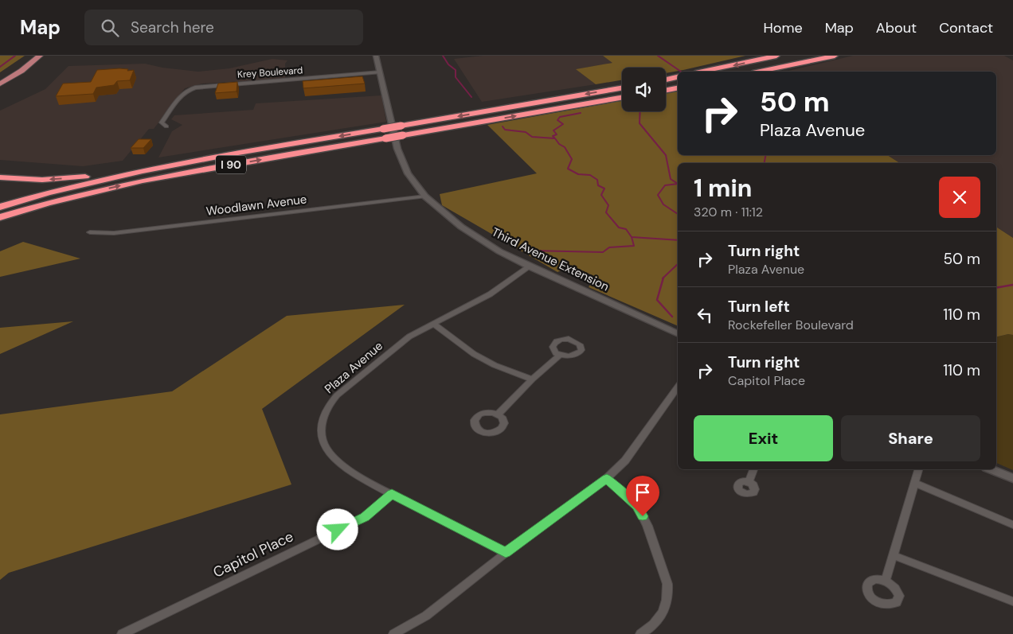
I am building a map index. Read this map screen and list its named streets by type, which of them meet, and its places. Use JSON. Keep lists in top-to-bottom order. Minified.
{"streets":{"highway":["I 90"],"street":["Krey Boulevard","Woodlawn Avenue","Third Avenue Extension","Plaza Avenue","Capitol Place"]},"crossings":[["Krey Boulevard","Third Avenue Extension"],["Woodlawn Avenue","Third Avenue Extension"],["Third Avenue Extension","Plaza Avenue"],["Plaza Avenue","Capitol Place"]],"page":{"header":"Map","search":"Search here","nav":["Home","Map","About","Contact"],"turn":["50 m","Plaza Avenue"],"heading":["1 min","320 m · 11:12"],"list":[{"name":"Turn right","note":"Plaza Avenue","value":"50 m"},{"name":"Turn left","note":"Rockefeller Boulevard","value":"110 m"},{"name":"Turn right","note":"Capitol Place","value":"110 m"}],"buttons":["Exit","Share"]}}
